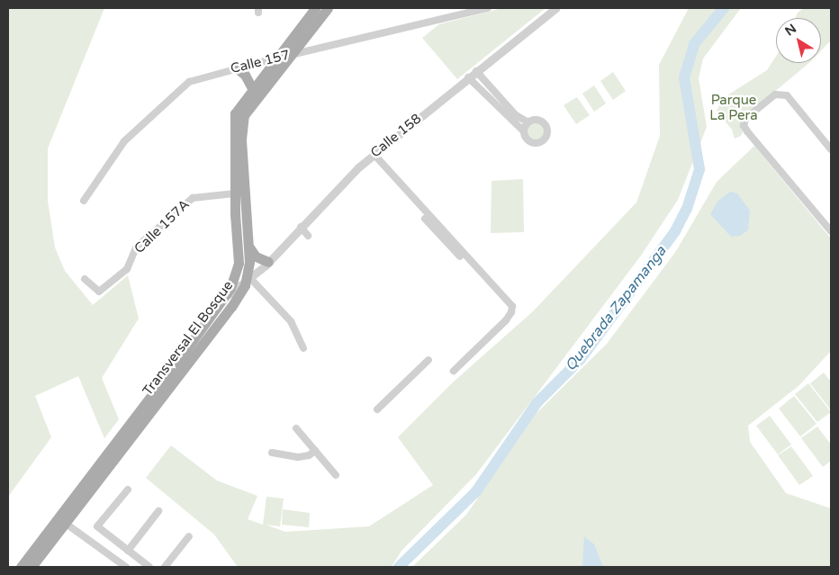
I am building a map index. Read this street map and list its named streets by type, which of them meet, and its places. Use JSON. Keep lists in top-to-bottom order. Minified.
{"streets":{"main road":["Transversal El Bosque"],"street":["Calle 157","Calle 158","Calle 157A"]},"crossings":[["Calle 157","Transversal El Bosque"],["Calle 158","Transversal El Bosque"],["Calle 157A","Transversal El Bosque"]],"water":["Quebrada Zapamanga"],"parks":["Parque La Pera"],"north":"top left"}
